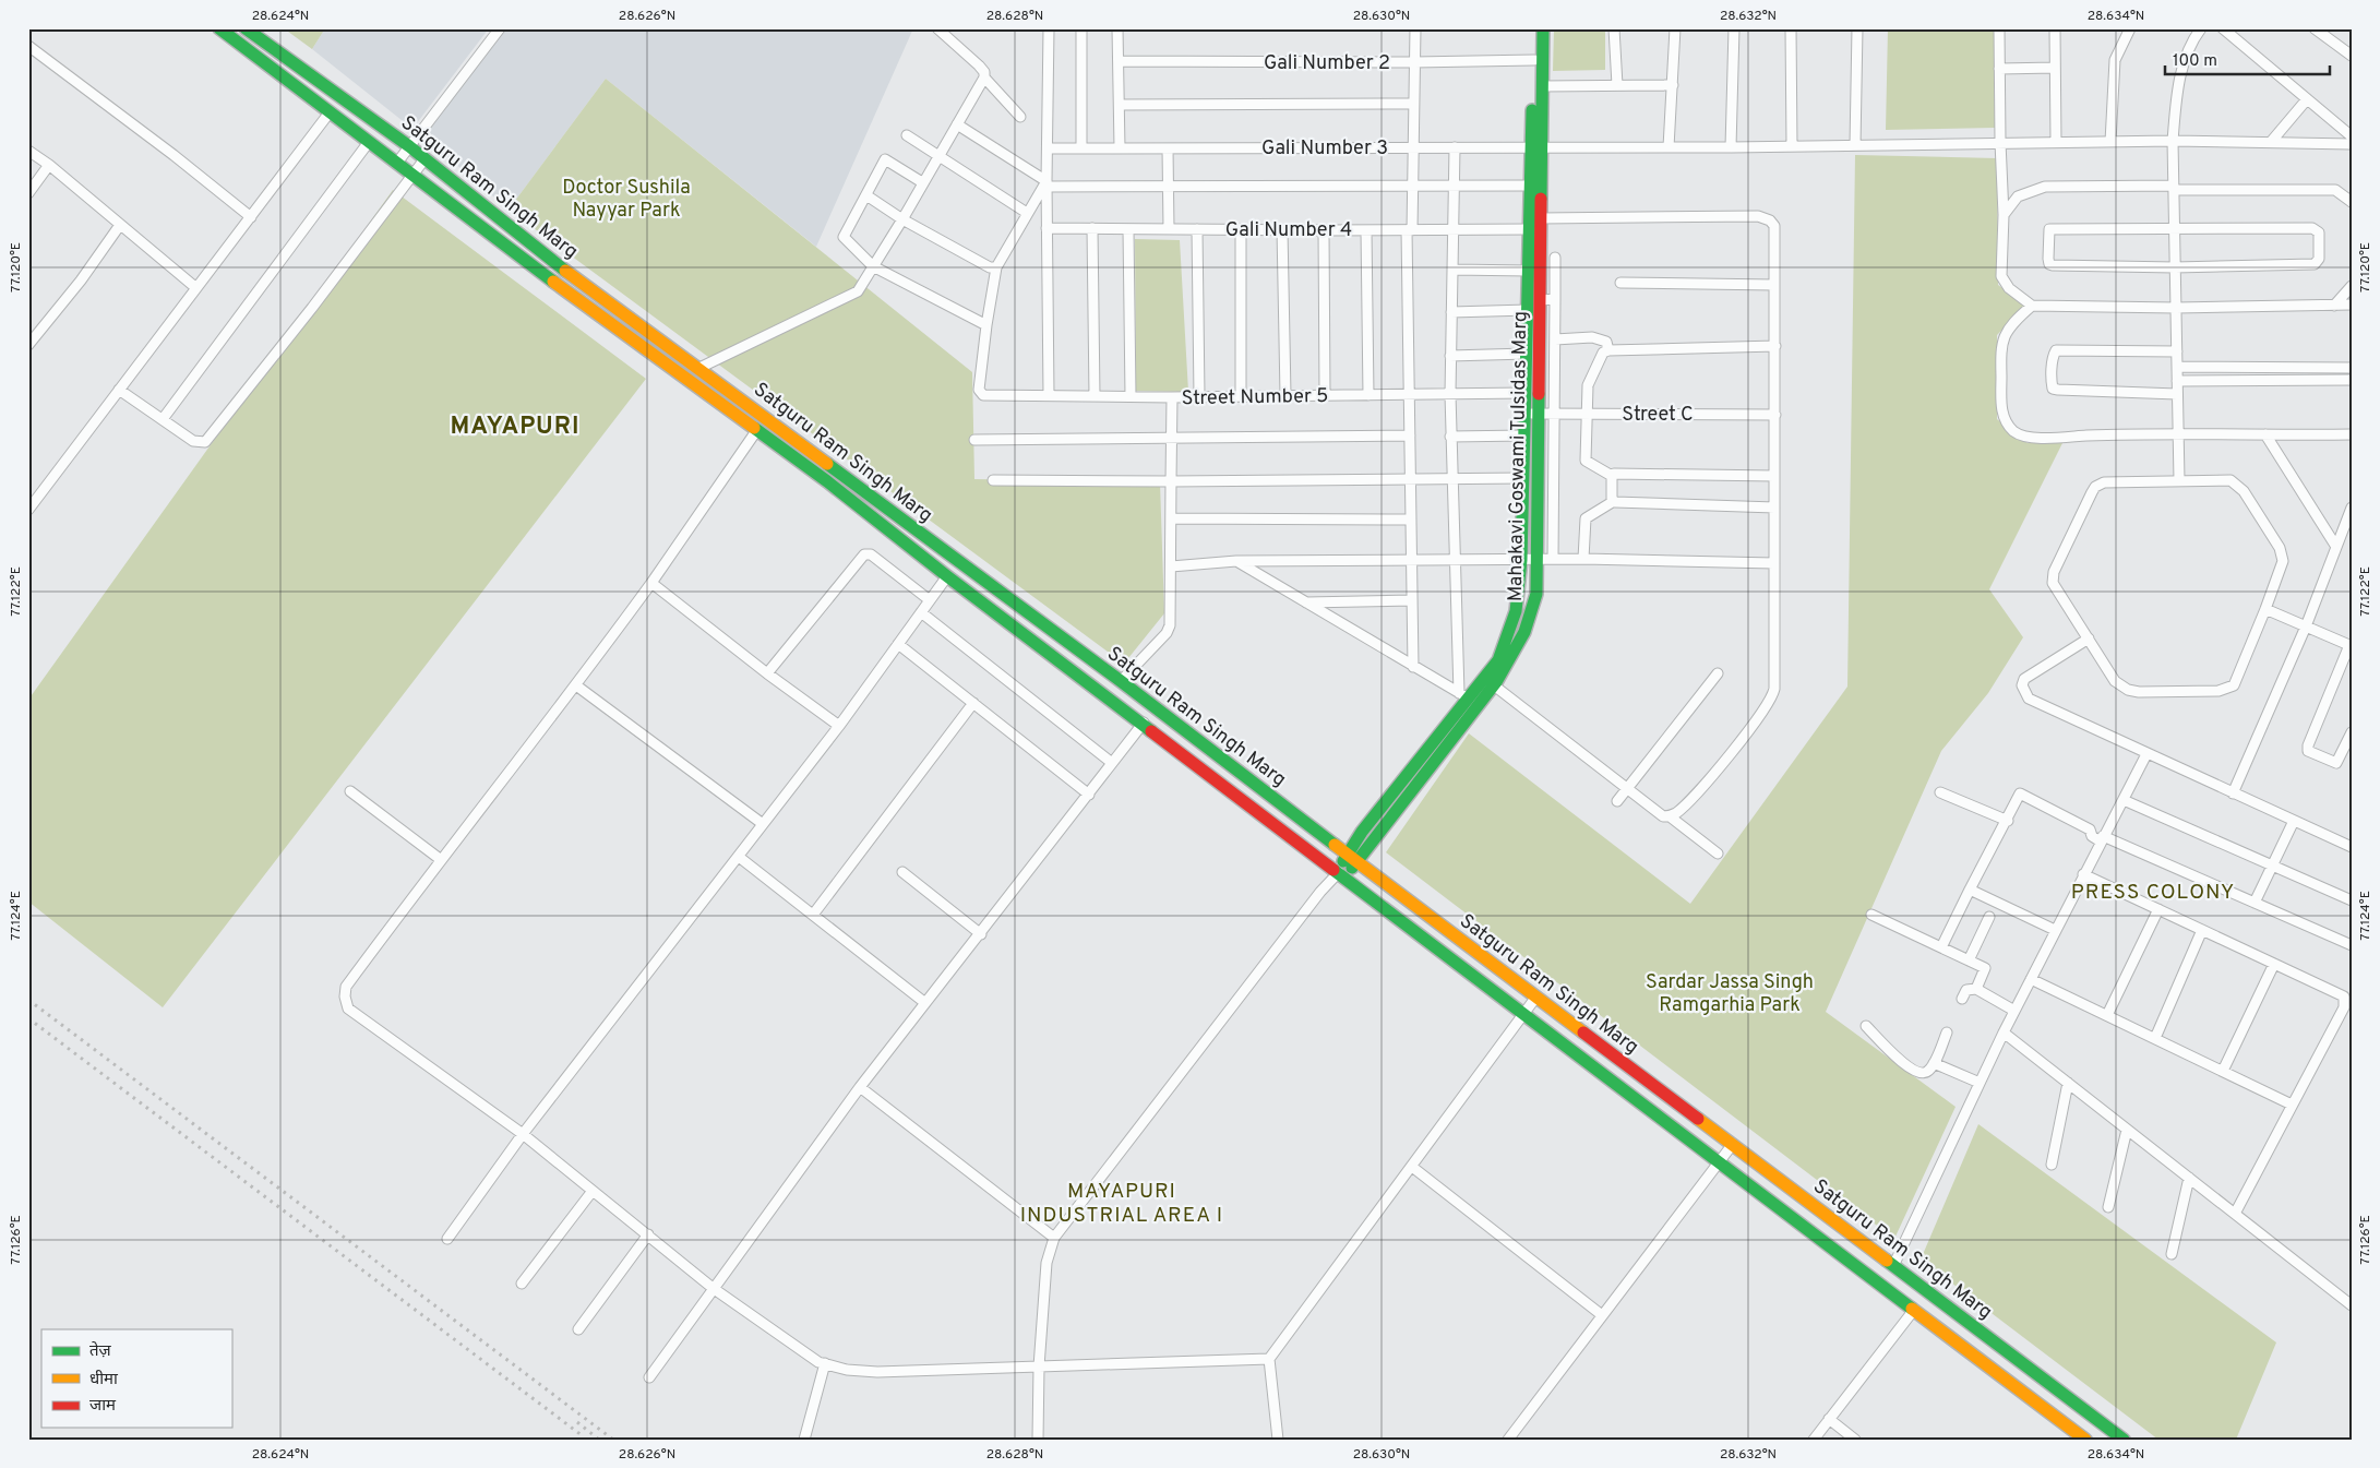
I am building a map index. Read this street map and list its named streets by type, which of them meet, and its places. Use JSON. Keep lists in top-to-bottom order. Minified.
{"streets":{"main road":["Satguru Ram Singh Marg","Mahakavi Goswami Tulsidas Marg"],"street":["Gali Number 2","Gali Number 3","Gali Number 4","Street Number 5","Street C"]},"crossings":[["Gali Number 2","Mahakavi Goswami Tulsidas Marg"],["Gali Number 3","Mahakavi Goswami Tulsidas Marg"],["Satguru Ram Singh Marg","Mahakavi Goswami Tulsidas Marg"],["Gali Number 4","Mahakavi Goswami Tulsidas Marg"],["Street Number 5","Mahakavi Goswami Tulsidas Marg"],["Street C","Mahakavi Goswami Tulsidas Marg"]],"districts":["MAYAPURI","PRESS COLONY","MAYAPURI INDUSTRIAL AREA I"],"parks":["Doctor Sushila Nayyar Park","Sardar Jassa Singh Ramgarhia Park"],"legend":["तेज़","धीमा","जाम"],"scale_bar":"100 m","coordinates":["28.624°N","28.626°N","28.628°N","28.630°N","28.632°N","28.634°N","77.120°E","77.122°E","77.124°E","77.126°E"]}
